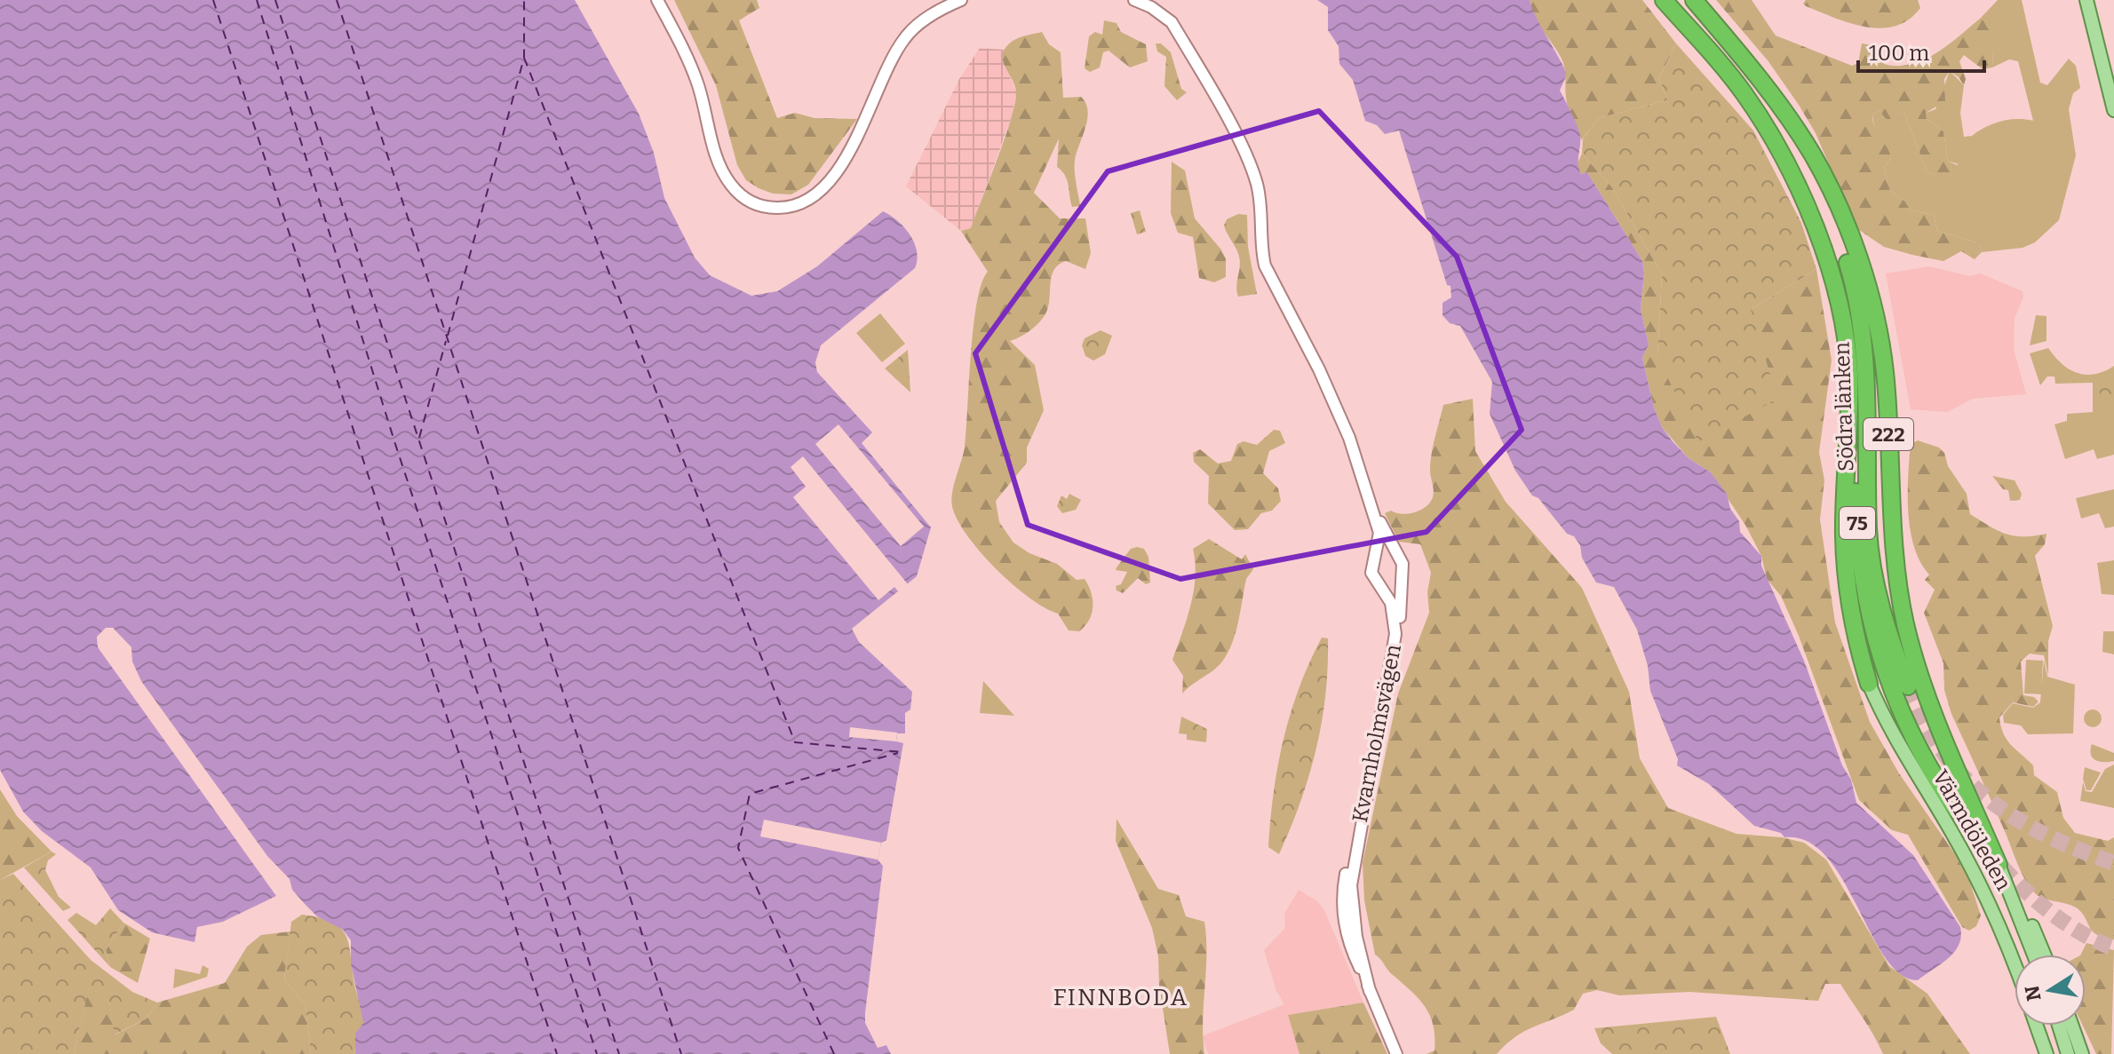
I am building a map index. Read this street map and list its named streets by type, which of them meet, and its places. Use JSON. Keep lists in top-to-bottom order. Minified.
{"streets":{"highway":["Södra länken","222","75"],"main road":["Värmdöleden"],"street":["Kvarnholmsvägen"]},"crossings":[["Södra länken","222"],["222","Värmdöleden"]],"districts":["FINNBODA"],"scale_bar":"100 m","north":"left"}
